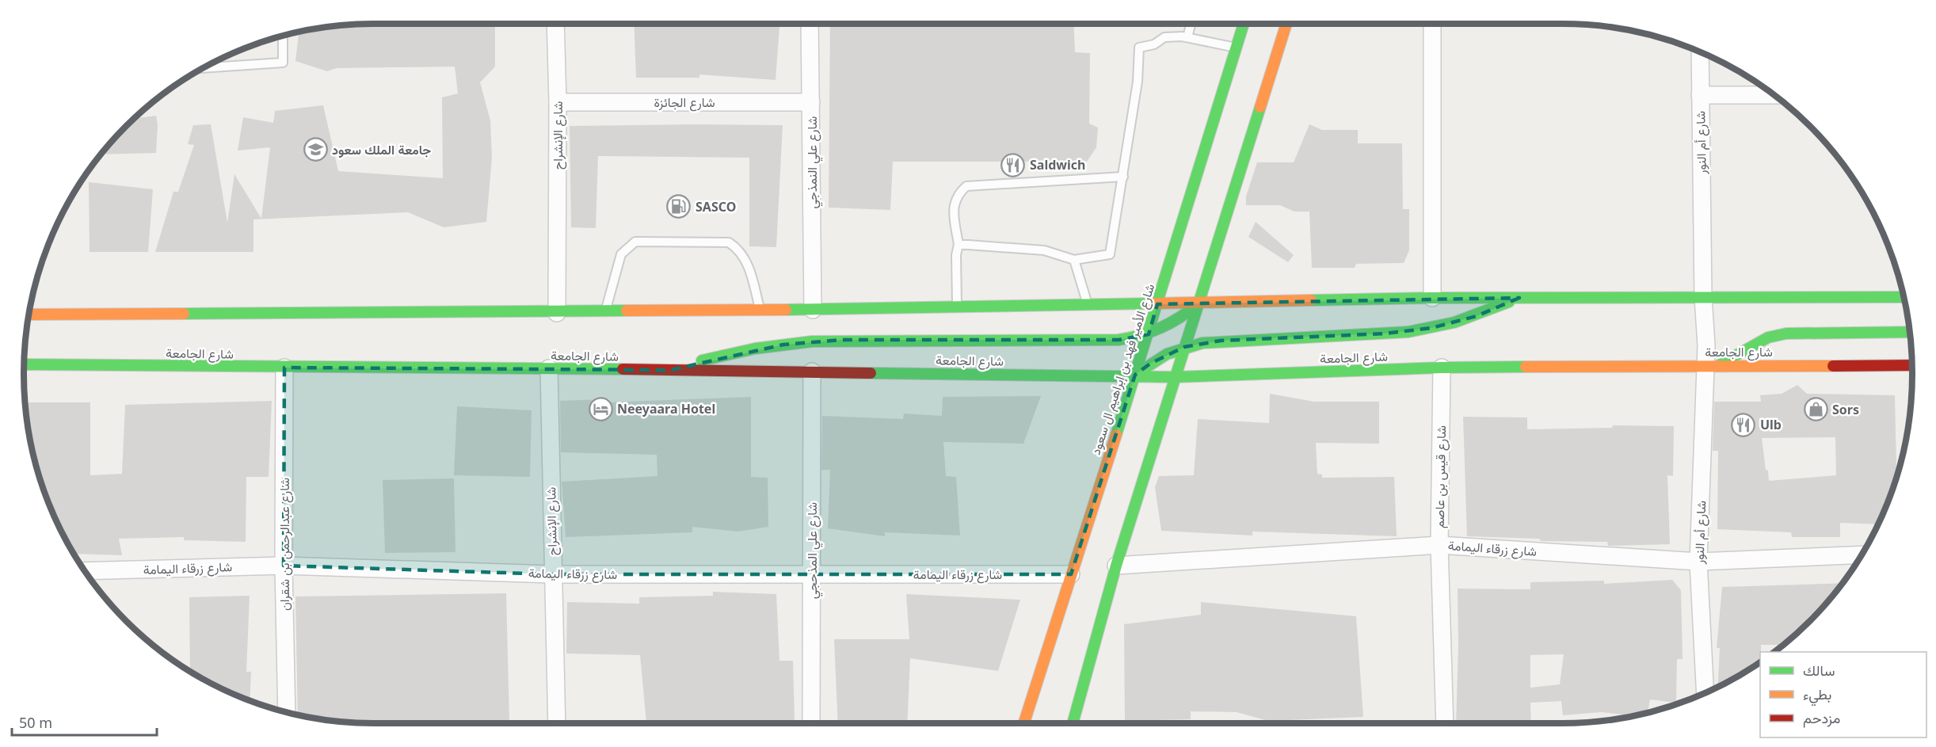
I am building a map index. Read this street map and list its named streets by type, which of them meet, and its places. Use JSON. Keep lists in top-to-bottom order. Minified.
{"streets":{"main road":["شارع الجامعة","شارع الأمير فهد بن إبراهيم ال سعود"],"street":["شارع الجائزة","شارع الإنشراح","شارع أم النور","شارع علي النمذجي","شارع قيس بن عاصم","شارع عبدالرحمن بن شقران","شارع زرقاء اليمامة","شارع علي المذحجي"]},"crossings":[["شارع الجائزة","شارع الإنشراح"],["شارع الجائزة","شارع علي النمذجي"],["شارع الإنشراح","شارع الجامعة"],["شارع الإنشراح","شارع زرقاء اليمامة"],["شارع أم النور","شارع الجامعة"],["شارع أم النور","شارع زرقاء اليمامة"],["شارع الجامعة","شارع الأمير فهد بن إبراهيم ال سعود"],["شارع الجامعة","شارع قيس بن عاصم"],["شارع الجامعة","شارع عبدالرحمن بن شقران"],["شارع الجامعة","شارع علي المذحجي"],["شارع الأمير فهد بن إبراهيم ال سعود","شارع زرقاء اليمامة"],["شارع قيس بن عاصم","شارع زرقاء اليمامة"],["شارع عبدالرحمن بن شقران","شارع زرقاء اليمامة"],["شارع زرقاء اليمامة","شارع علي المذحجي"]],"places":{"school or university":["جامعة الملك سعود"],"restaurant":["Saldwich","Ulb"],"fuel station":["SASCO"],"hotel":["Neeyaara Hotel"],"shop":["Sors"]},"legend":["سالك","بطيء","مزدحم"],"scale_bar":"50 m"}
